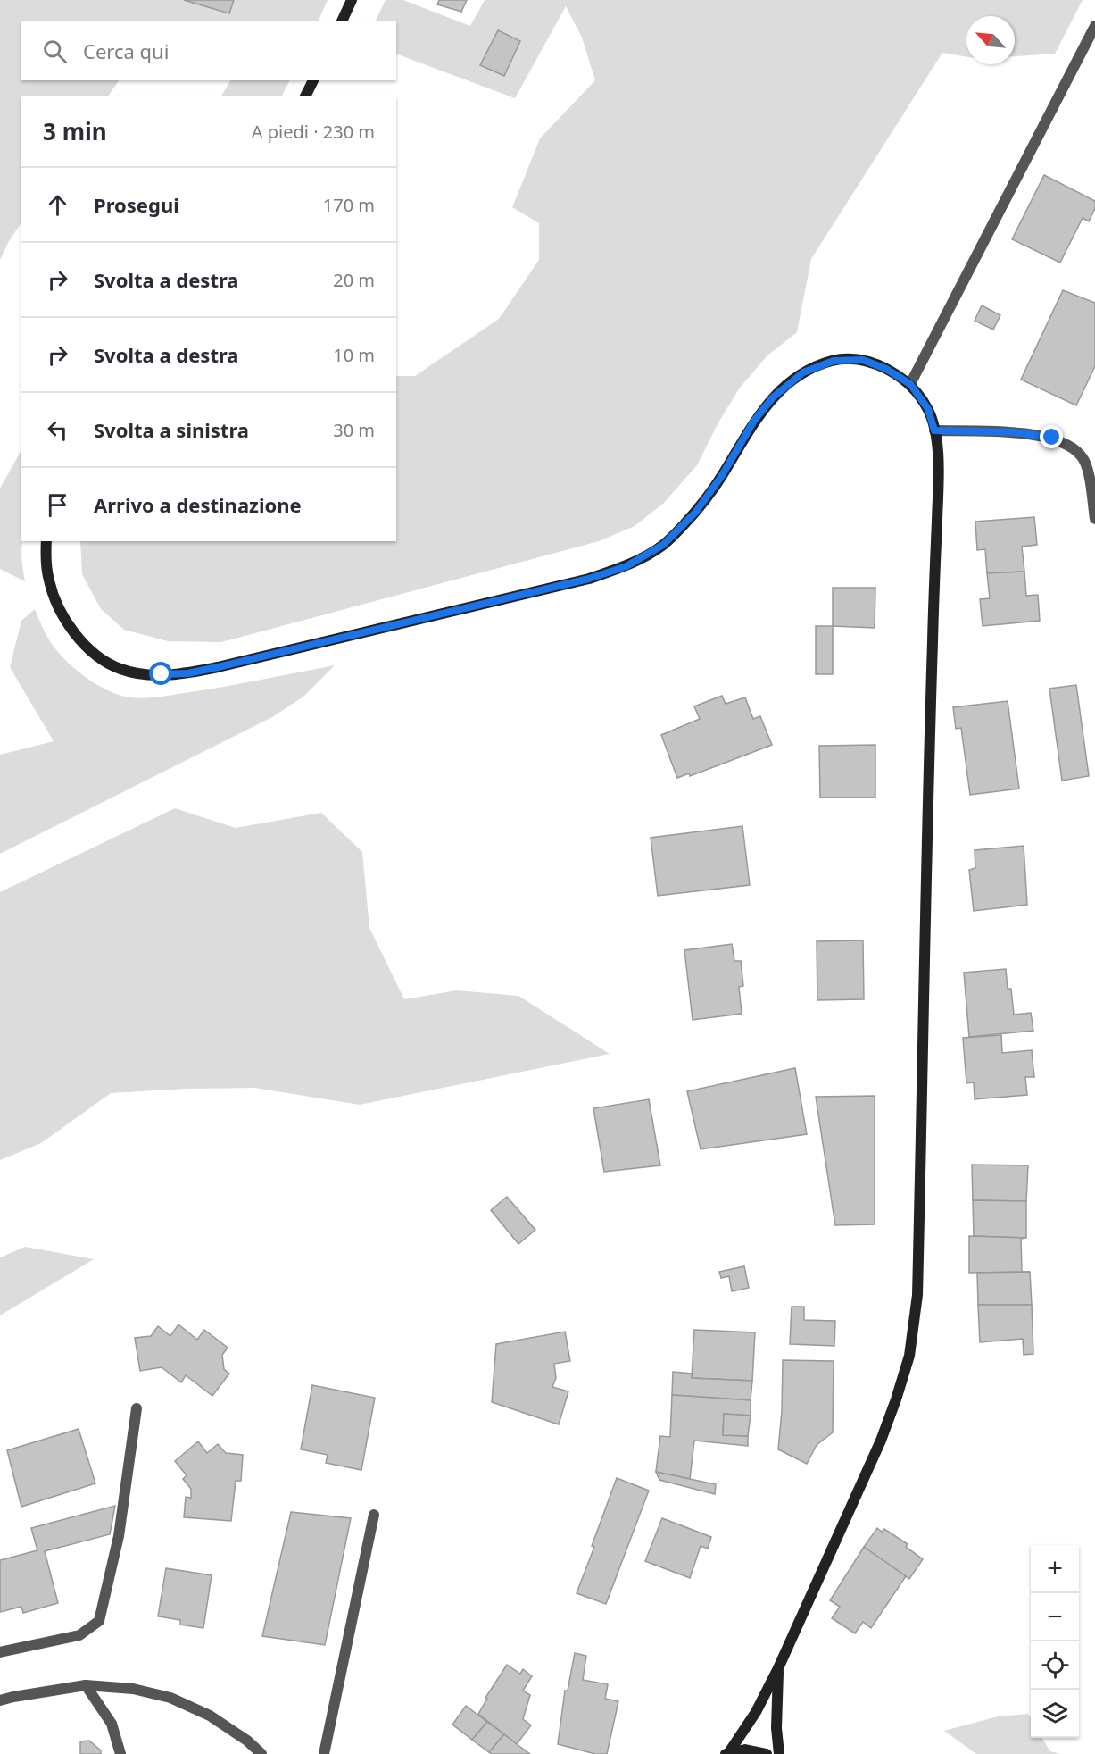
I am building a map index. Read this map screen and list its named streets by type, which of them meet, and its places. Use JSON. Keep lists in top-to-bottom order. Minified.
{"north":"top left","page":{"search":"Cerca qui","heading":["3 min","A piedi · 230 m"],"list":[["Prosegui","170 m"],["Svolta a destra","20 m"],["Svolta a destra","10 m"],["Svolta a sinistra","30 m"],"Arrivo a destinazione"],"map_buttons":["+","−"]}}
